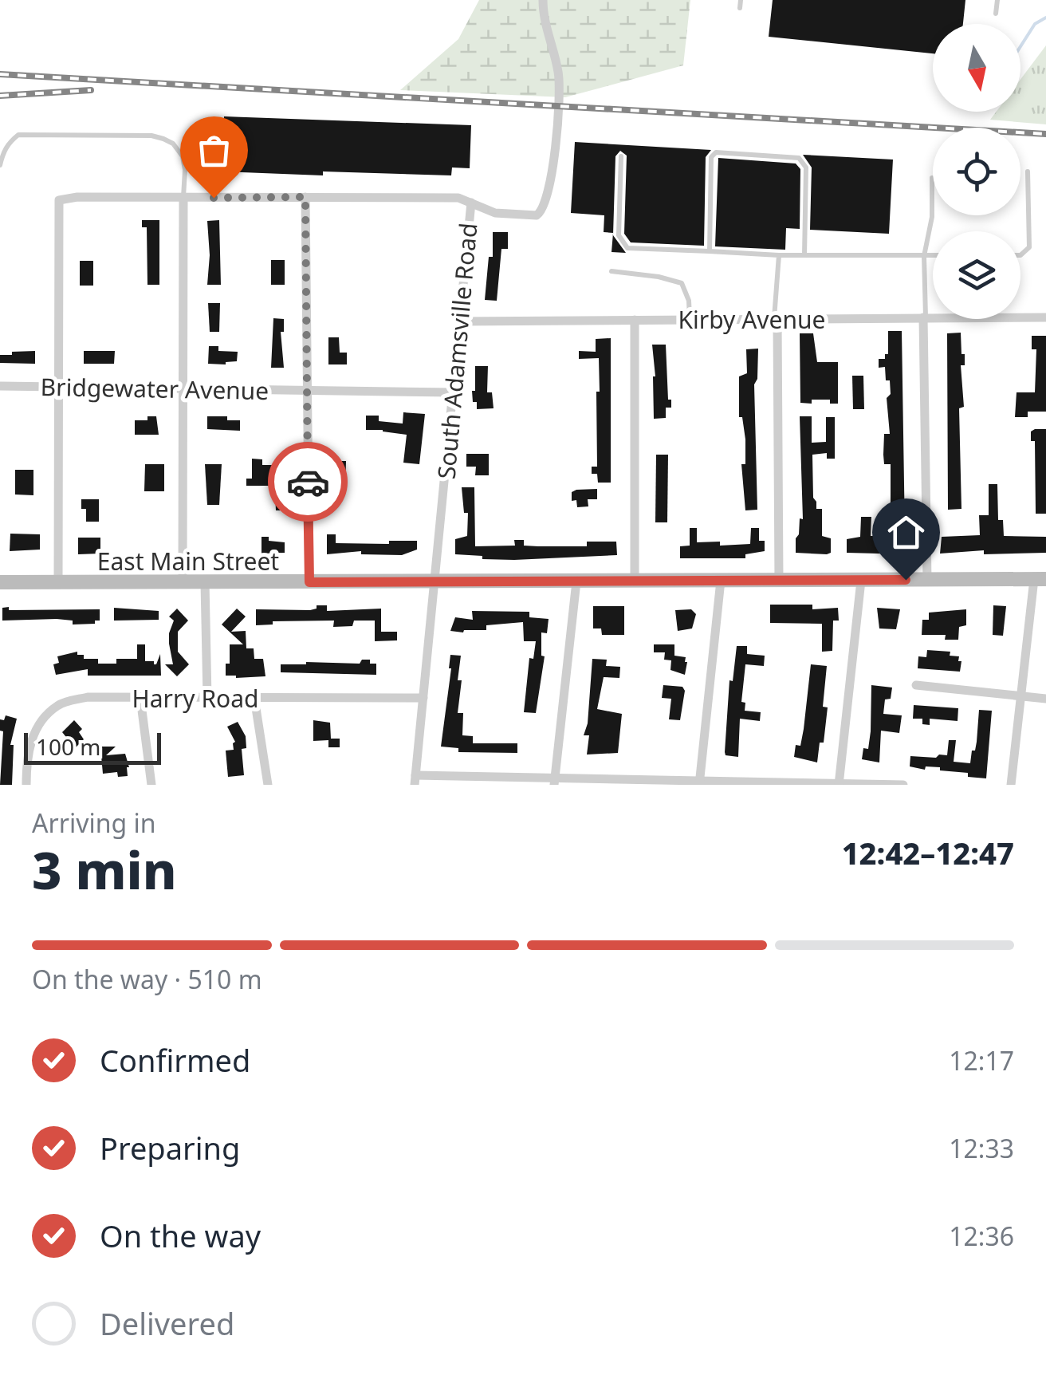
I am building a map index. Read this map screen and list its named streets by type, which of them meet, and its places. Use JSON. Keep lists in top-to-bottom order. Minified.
{"streets":{"street":["Kirby Avenue","South Adamsville Road","Bridgewater Avenue","East Main Street","Harry Road"]},"crossings":[["Kirby Avenue","South Adamsville Road"],["South Adamsville Road","Bridgewater Avenue"],["South Adamsville Road","East Main Street"],["South Adamsville Road","Harry Road"]],"scale_bar":"100 m","north":"bottom","page":{"scale":"100 m","heading":["3 min","Arriving in","12:42–12:47"],"bar":"On the way · 510 m","list":[["Confirmed","12:17"],["Preparing","12:33"],["On the way","12:36"],"Delivered"]}}
